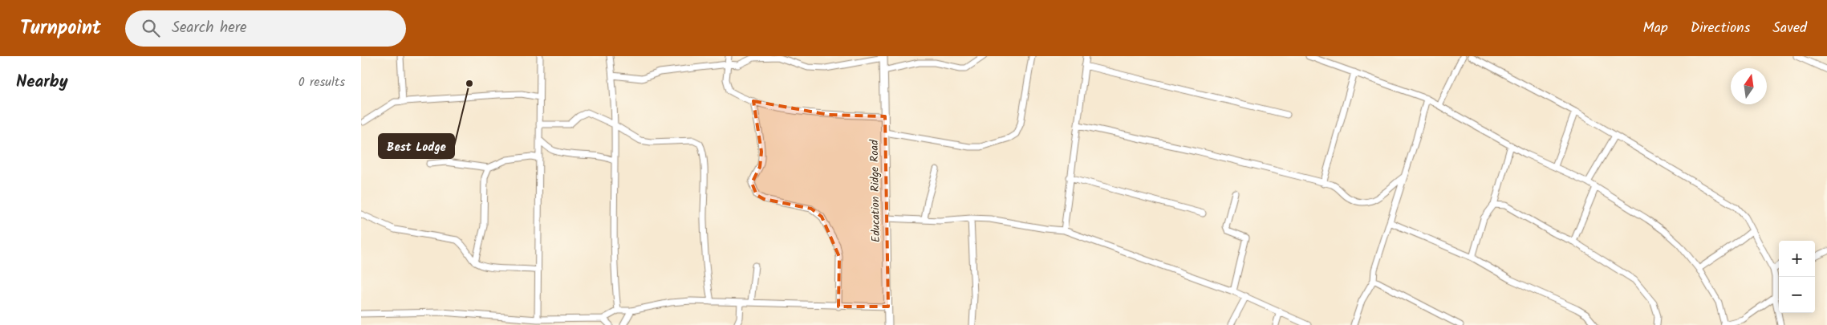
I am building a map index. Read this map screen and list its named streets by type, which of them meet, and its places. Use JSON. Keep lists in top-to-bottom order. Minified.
{"streets":{"main road":["Education Ridge Road"]},"places":["Best Lodge"],"north":"top","page":{"header":"Turnpoint","search":"Search here","nav":["Map","Directions","Saved"],"heading":["Nearby","0 results"],"map_buttons":["+","−"]}}
